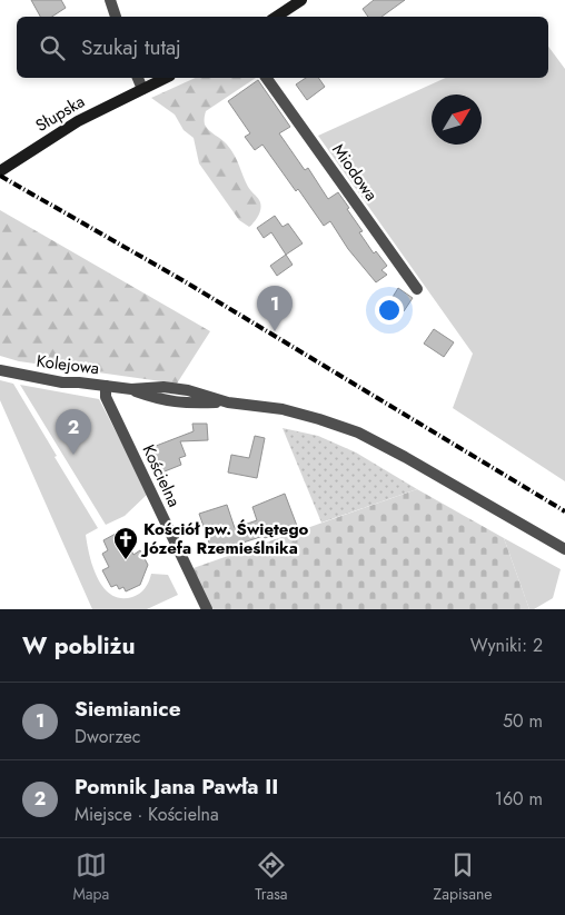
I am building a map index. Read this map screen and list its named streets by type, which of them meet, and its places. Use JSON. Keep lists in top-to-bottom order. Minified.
{"streets":{"main road":["Słupska"],"street":["Miodowa","Kolejowa","Kościelna"]},"crossings":[["Kolejowa","Kościelna"]],"places":{"church":["Kościół pw. Świętego Józefa Rzemieślnika"]},"north":"top right","page":{"search":"Szukaj tutaj","pins":["1","2"],"heading":["W pobliżu","Wyniki: 2"],"list":[{"mark":"1","name":"Siemianice","note":"Dworzec","value":"50 m"},{"mark":"2","name":"Pomnik Jana Pawła II","note":"Miejsce · Kościelna","value":"160 m"}],"nav":["Mapa","Trasa","Zapisane"]}}
